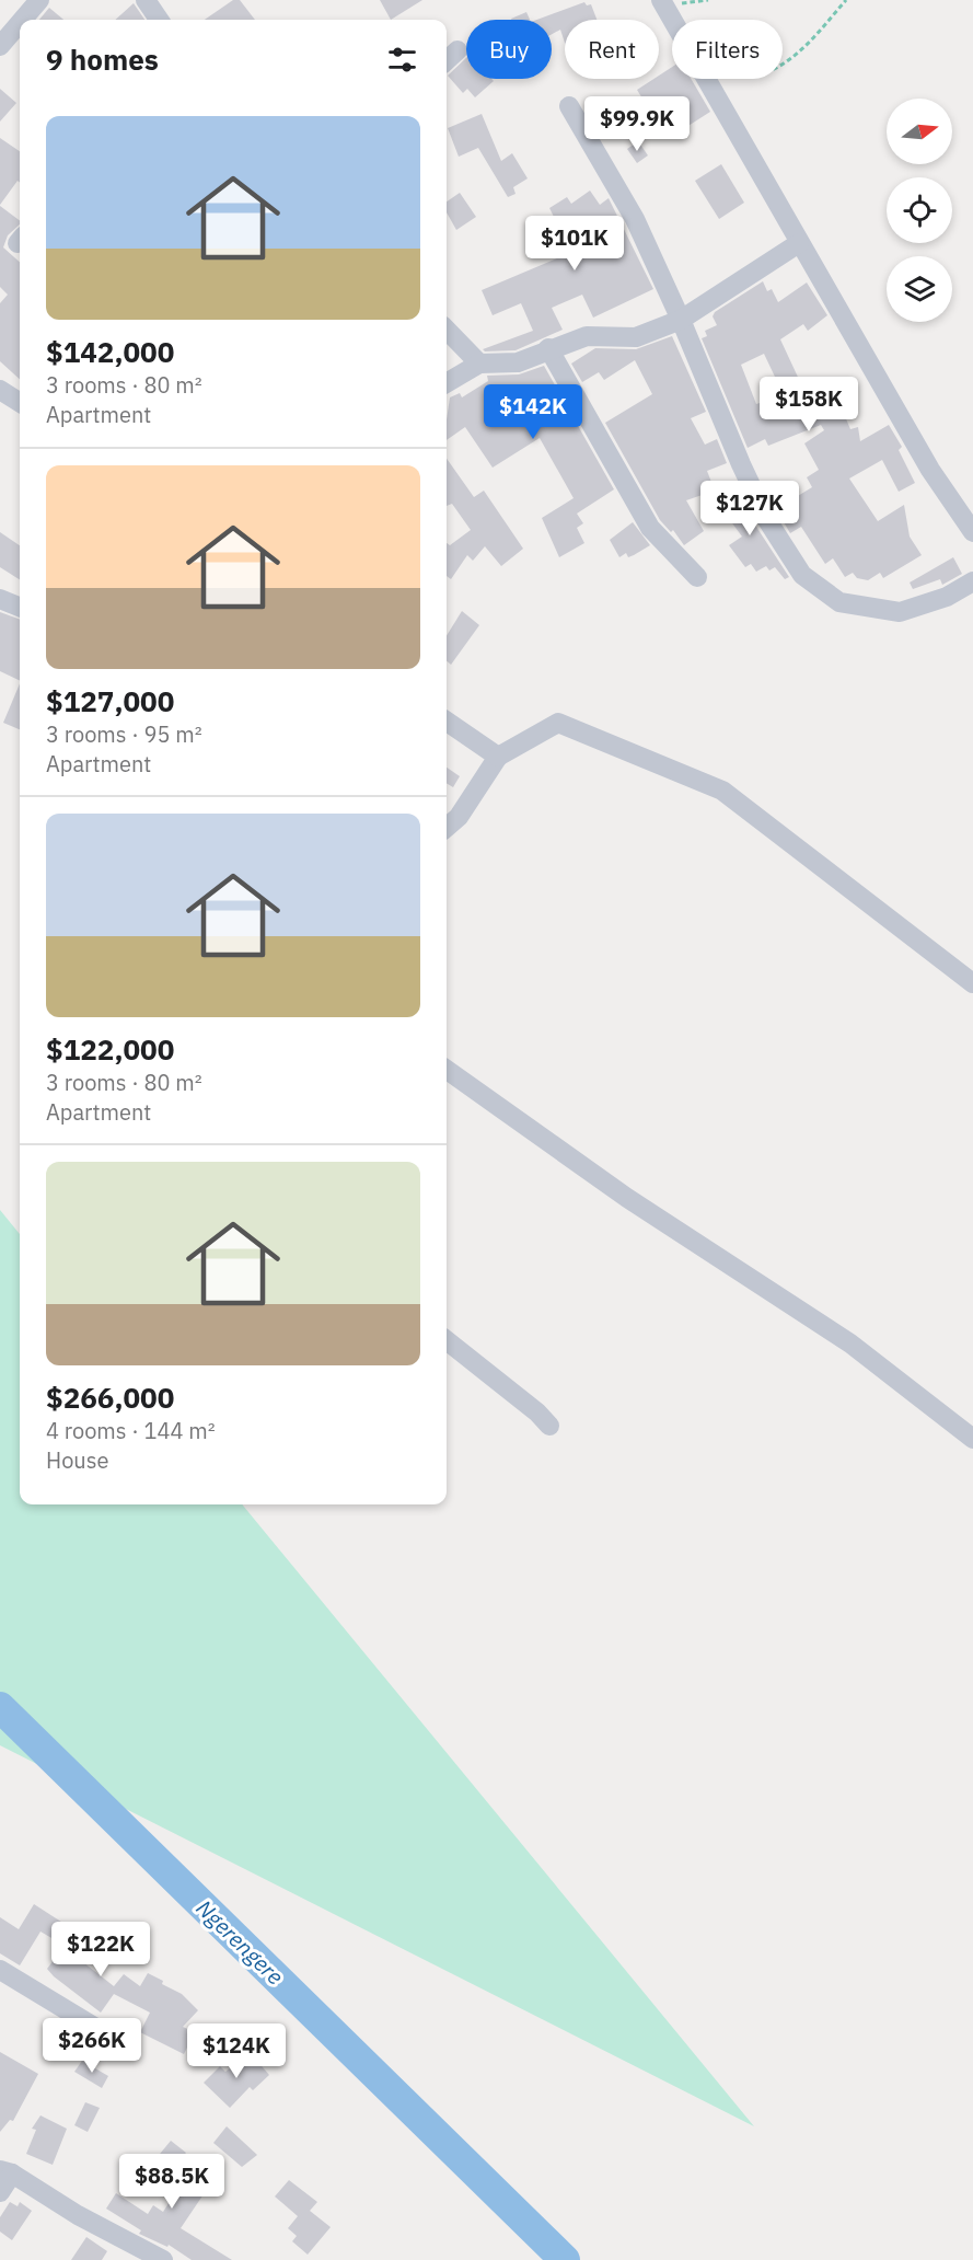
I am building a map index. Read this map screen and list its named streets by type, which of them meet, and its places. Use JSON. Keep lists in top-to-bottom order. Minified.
{"water":["Ngerengere"],"north":"right","page":{"chip":["Buy","Rent","Filters"],"heading":"9 homes","price":["$99.9K","$101K","$158K","$142K","$127K","$122K","$266K","$124K","$88.5K"],"list":[{"name":"$142,000","note":"3 rooms · 80 m² · Apartment"},{"name":"$127,000","note":"3 rooms · 95 m² · Apartment"},{"name":"$122,000","note":"3 rooms · 80 m² · Apartment"},{"name":"$266,000","note":"4 rooms · 144 m² · House"}]}}
